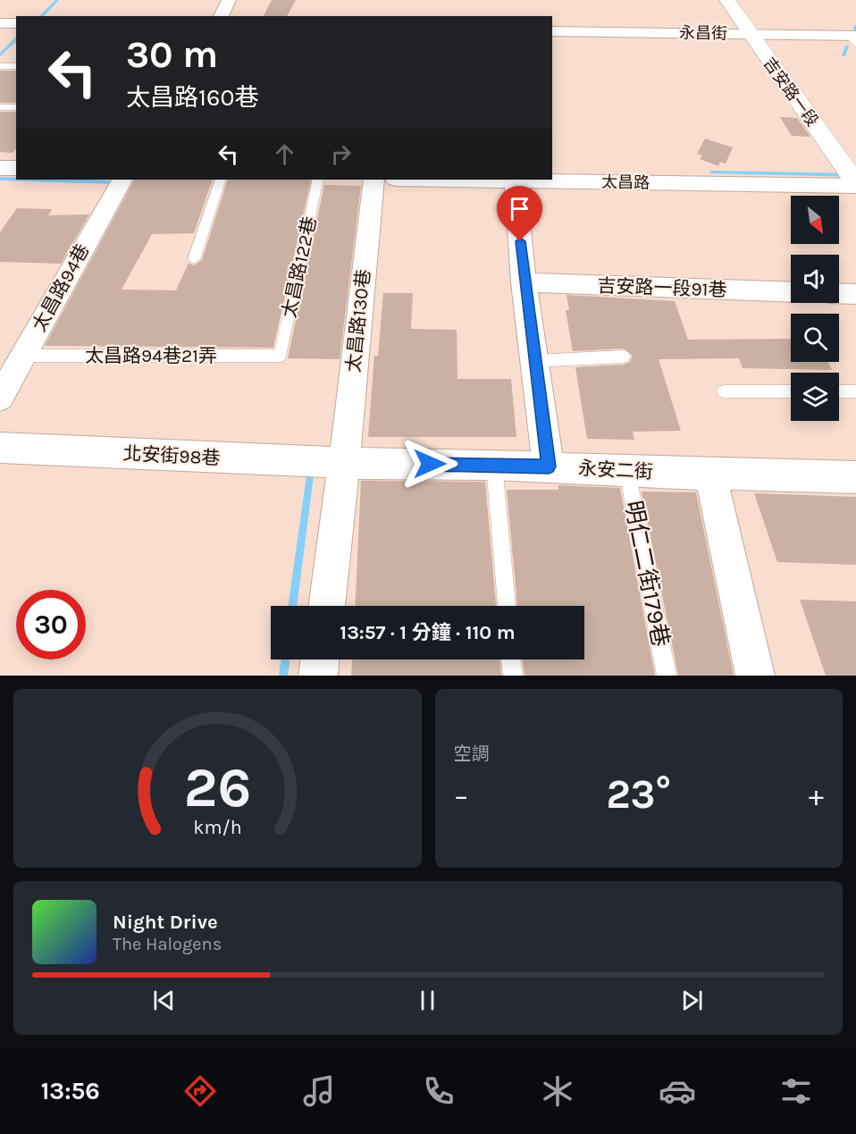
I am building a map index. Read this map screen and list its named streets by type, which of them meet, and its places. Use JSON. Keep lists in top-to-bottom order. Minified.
{"streets":{"street":["永昌街","吉安路一段","太昌路","太昌路94巷","吉安路一段91巷","太昌路130巷","北安街98巷","永安二街"],"lane":["太昌路122巷","太昌路94巷21弄","明仁二街179巷"]},"crossings":[["永昌街","吉安路一段"],["吉安路一段","太昌路"],["太昌路122巷","太昌路94巷21弄"],["太昌路94巷","太昌路94巷21弄"],["太昌路130巷","北安街98巷"],["太昌路130巷","永安二街"],["北安街98巷","永安二街"],["永安二街","明仁二街179巷"]],"north":"bottom right","page":{"turn":["30 m","太昌路160巷"],"limit":"30","trip":"13:57 · 1 分鐘 · 110 m","tile":"空調","heat":["−","23°","+"],"song":["Night Drive","The Halogens"],"tabs":"13:56","gauge":["26","km/h"]}}
